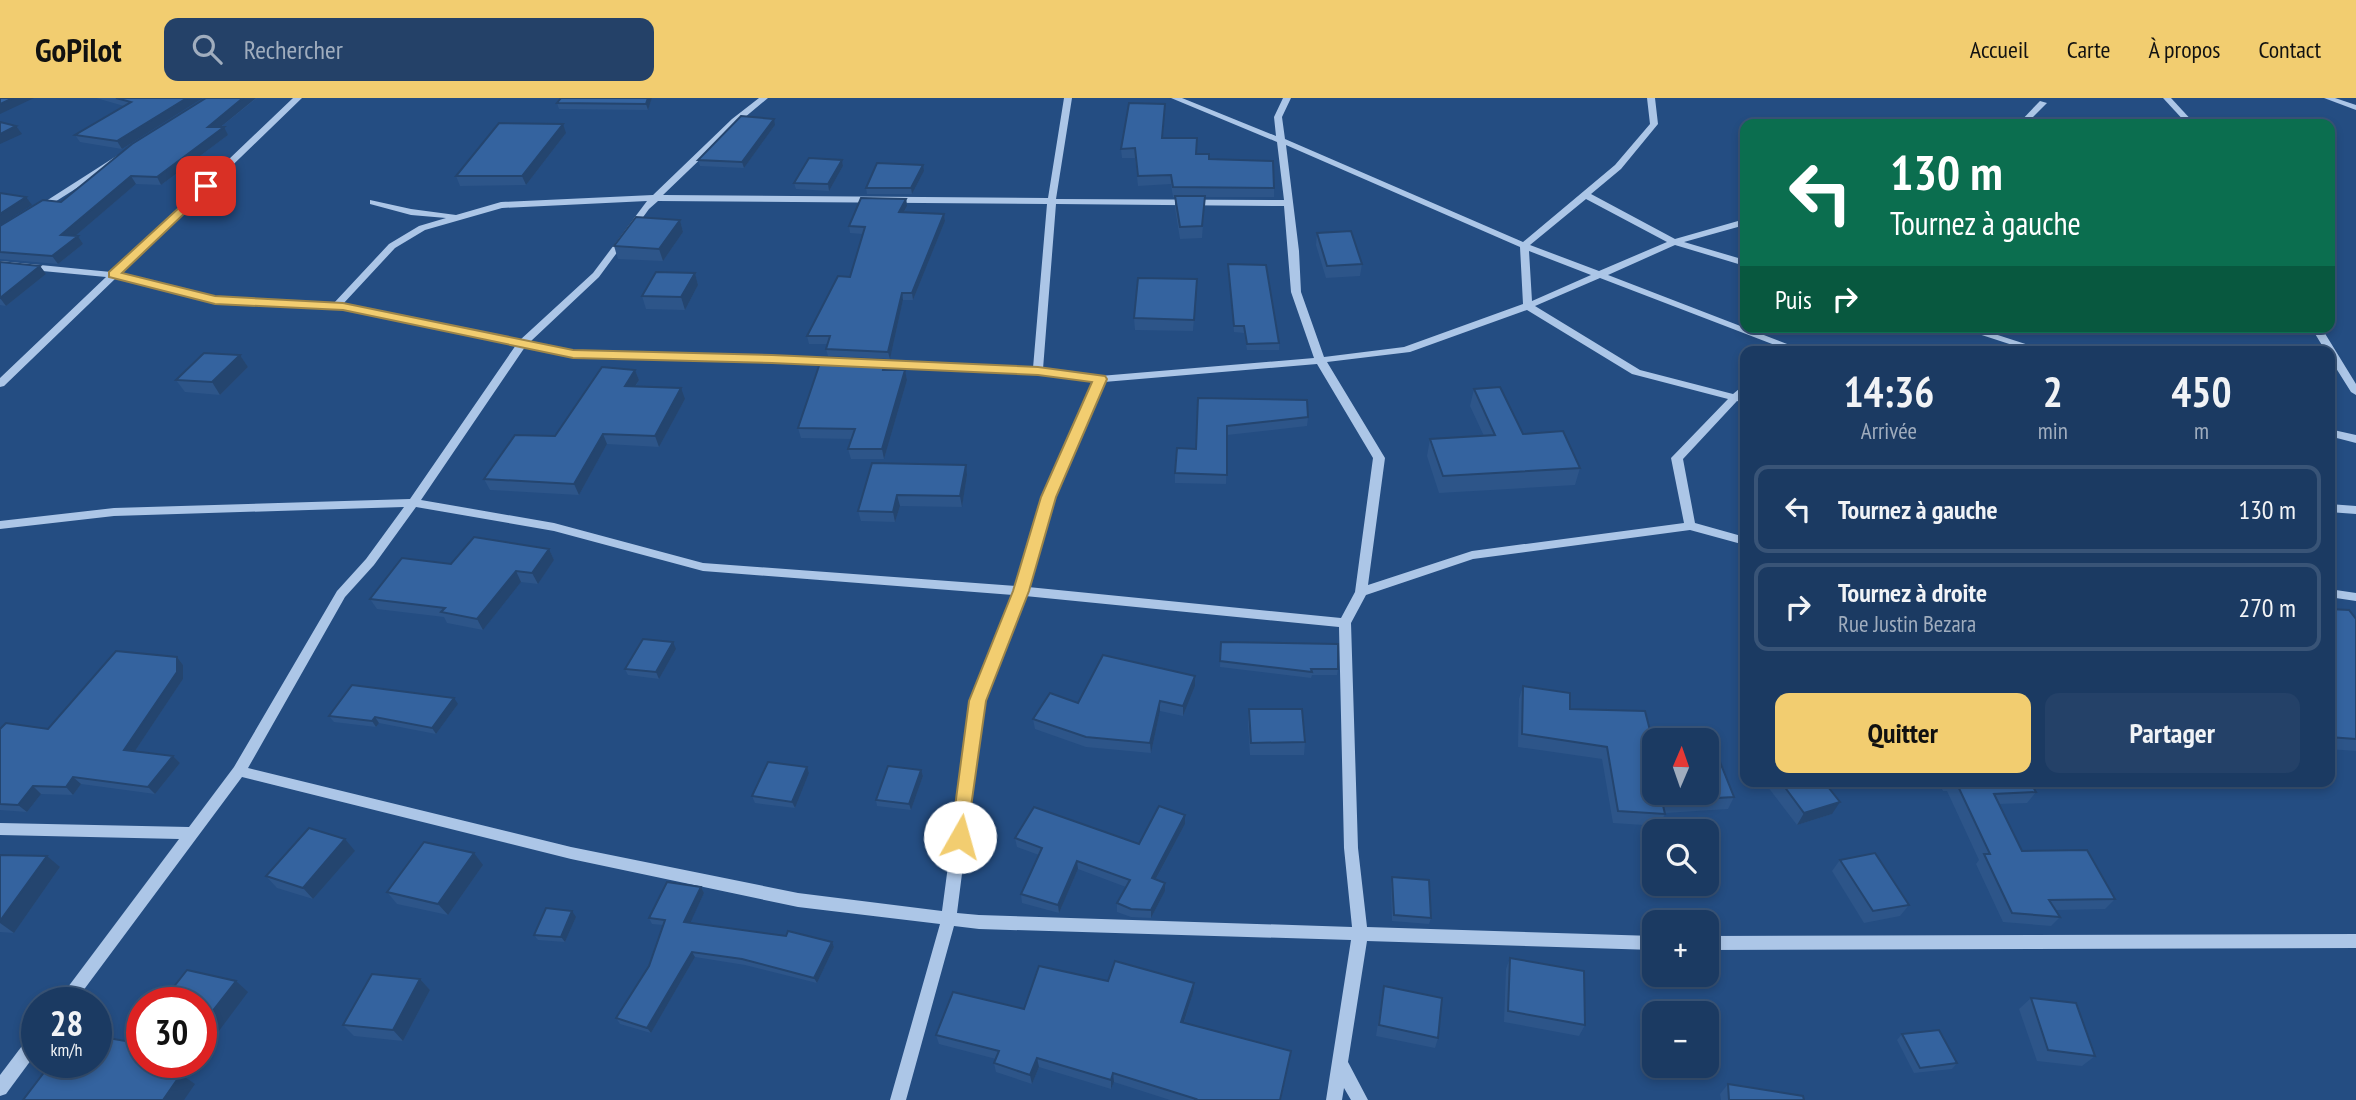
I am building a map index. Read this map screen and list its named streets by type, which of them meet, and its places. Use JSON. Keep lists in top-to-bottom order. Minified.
{"north":"top","page":{"header":"GoPilot","search":"Rechercher","nav":["Accueil","Carte","À propos","Contact"],"turn":["130 m","Tournez à gauche"],"then":"Puis","eta":["14:36","Arrivée","2","min","450","m"],"list":[{"name":"Tournez à gauche","value":"130 m"},{"name":"Tournez à droite","note":"Rue Justin Bezara","value":"270 m"}],"buttons":["Quitter","Partager"],"map_buttons":["+","−"],"speed":"28 km/h","limit":"30"}}
